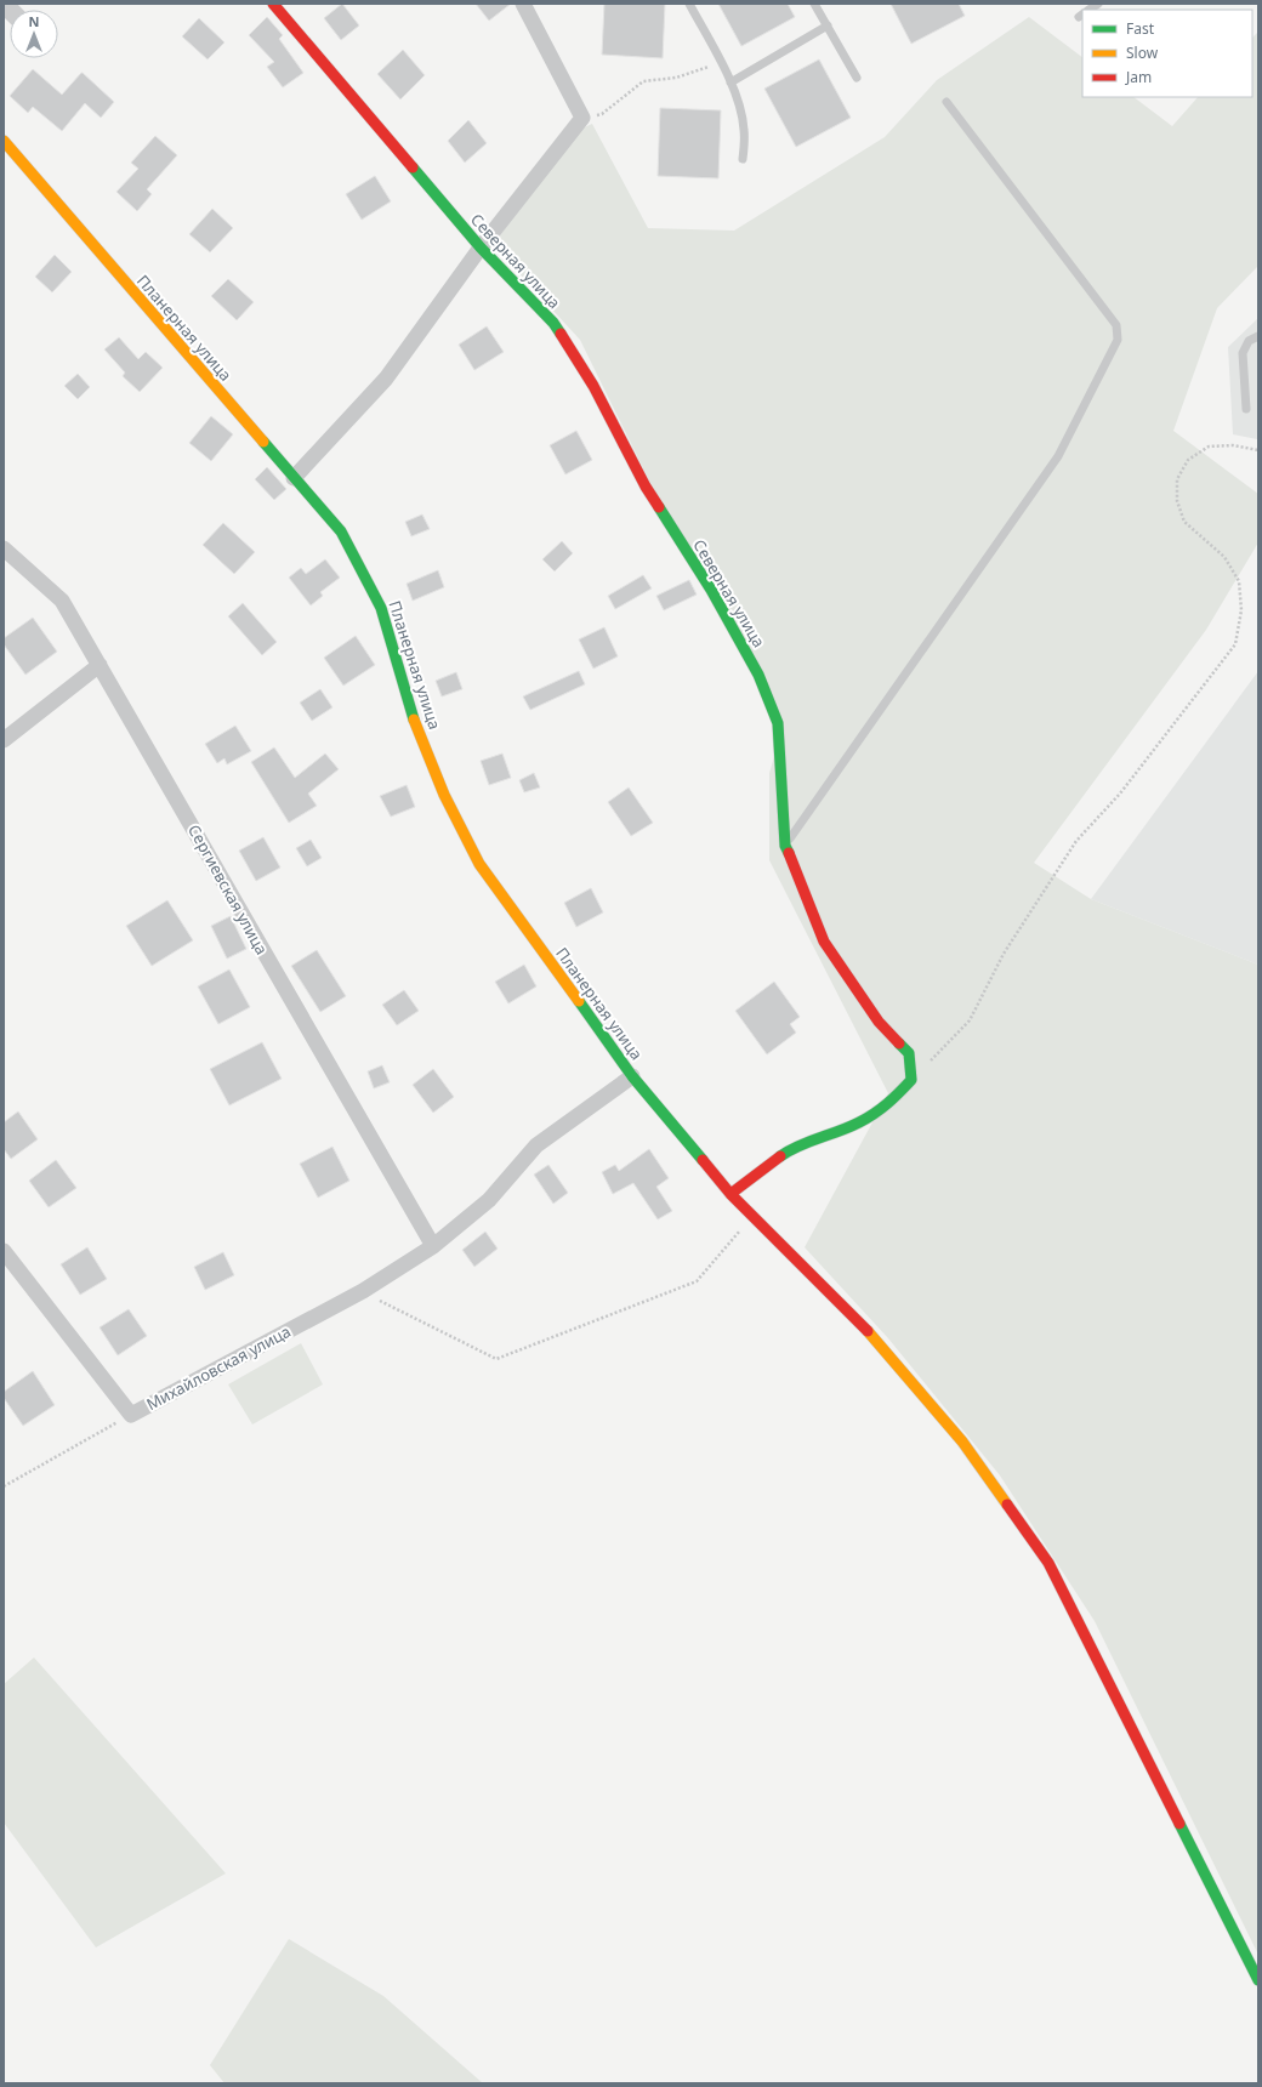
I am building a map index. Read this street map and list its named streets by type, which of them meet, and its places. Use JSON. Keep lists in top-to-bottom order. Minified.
{"streets":{"street":["Северная улица","Планерная улица","Сергиевская улица","Михайловская улица"]},"crossings":[["Планерная улица","Михайловская улица"],["Сергиевская улица","Михайловская улица"]],"legend":["Fast","Slow","Jam"],"north":"top"}
